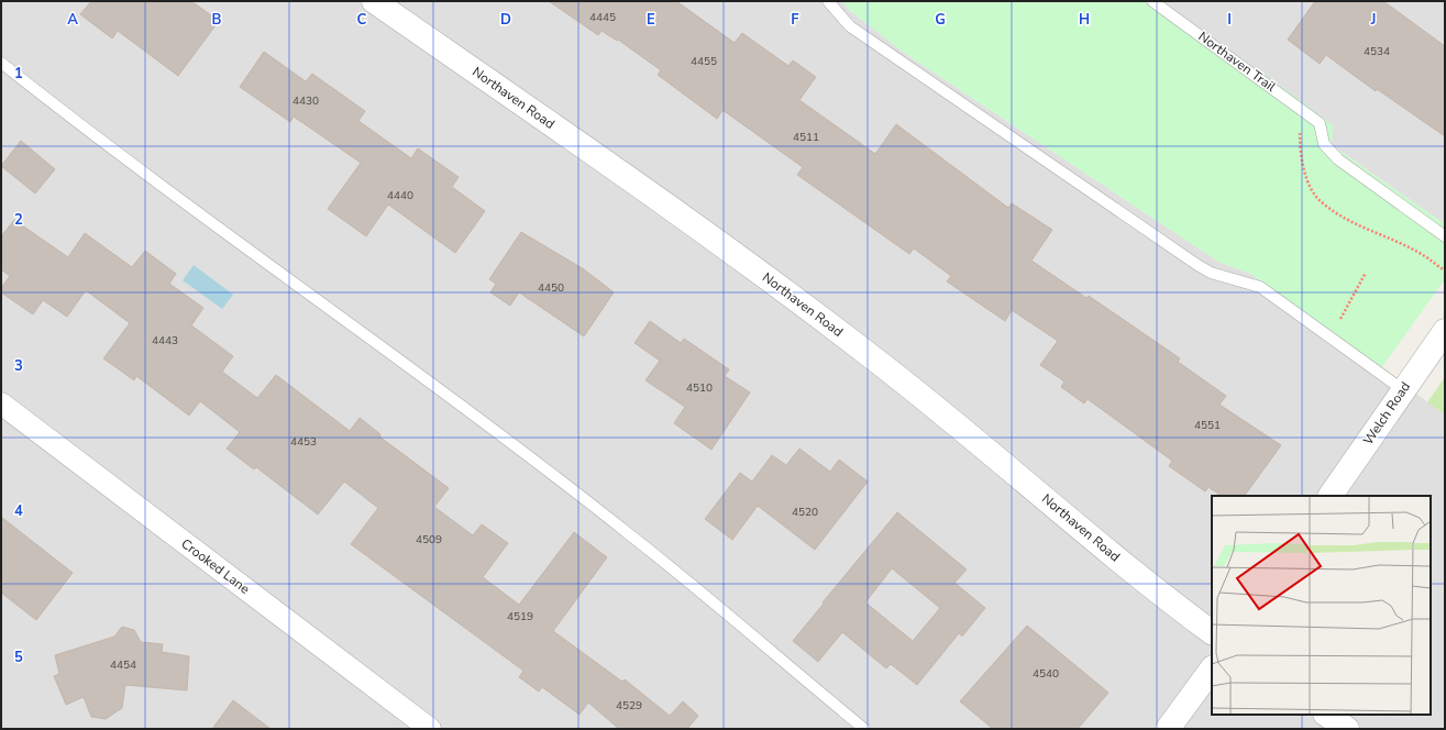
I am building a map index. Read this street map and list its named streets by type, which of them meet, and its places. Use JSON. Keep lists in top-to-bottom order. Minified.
{"streets":{"street":["Northaven Road","Welch Road","Crooked Lane"],"lane":["Northaven Trail"]},"house_numbers":["4445","4534","4455","4430","4511","4440","4450","4443","4510","4551","4453","4520","4509","4519","4454","4540","4529"],"grid":{"columns":["A","B","C","D","E","F","G","H","I","J"],"rows":["1","2","3","4","5"]}}
